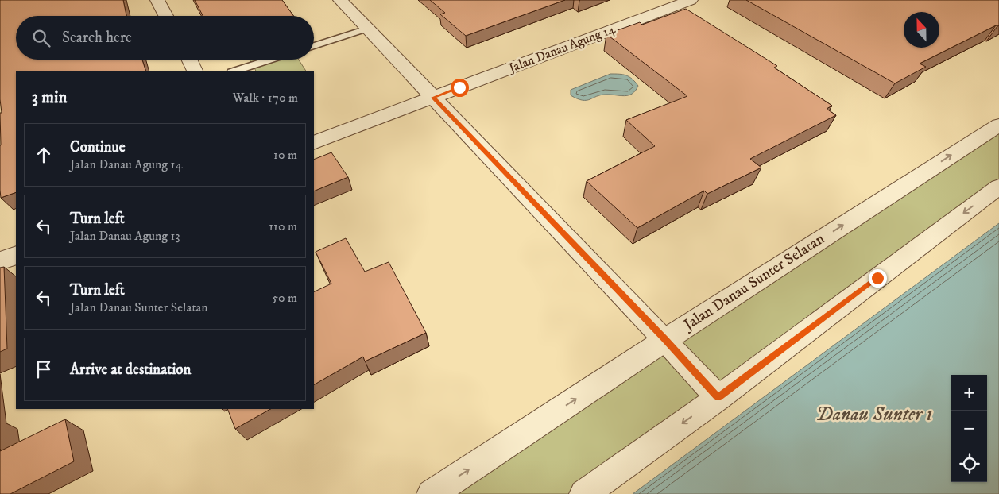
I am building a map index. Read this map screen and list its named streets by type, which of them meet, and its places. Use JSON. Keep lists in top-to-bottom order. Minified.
{"streets":{"street":["Jalan Danau Agung 14","Jalan Danau Sunter Selatan"]},"water":["Danau Sunter 1"],"north":"top","page":{"search":"Search here","heading":["3 min","Walk · 170 m"],"list":[["Continue","Jalan Danau Agung 14","10 m"],["Turn left","Jalan Danau Agung 13","110 m"],["Turn left","Jalan Danau Sunter Selatan","50 m"],"Arrive at destination"],"map_buttons":["+","−"]}}
